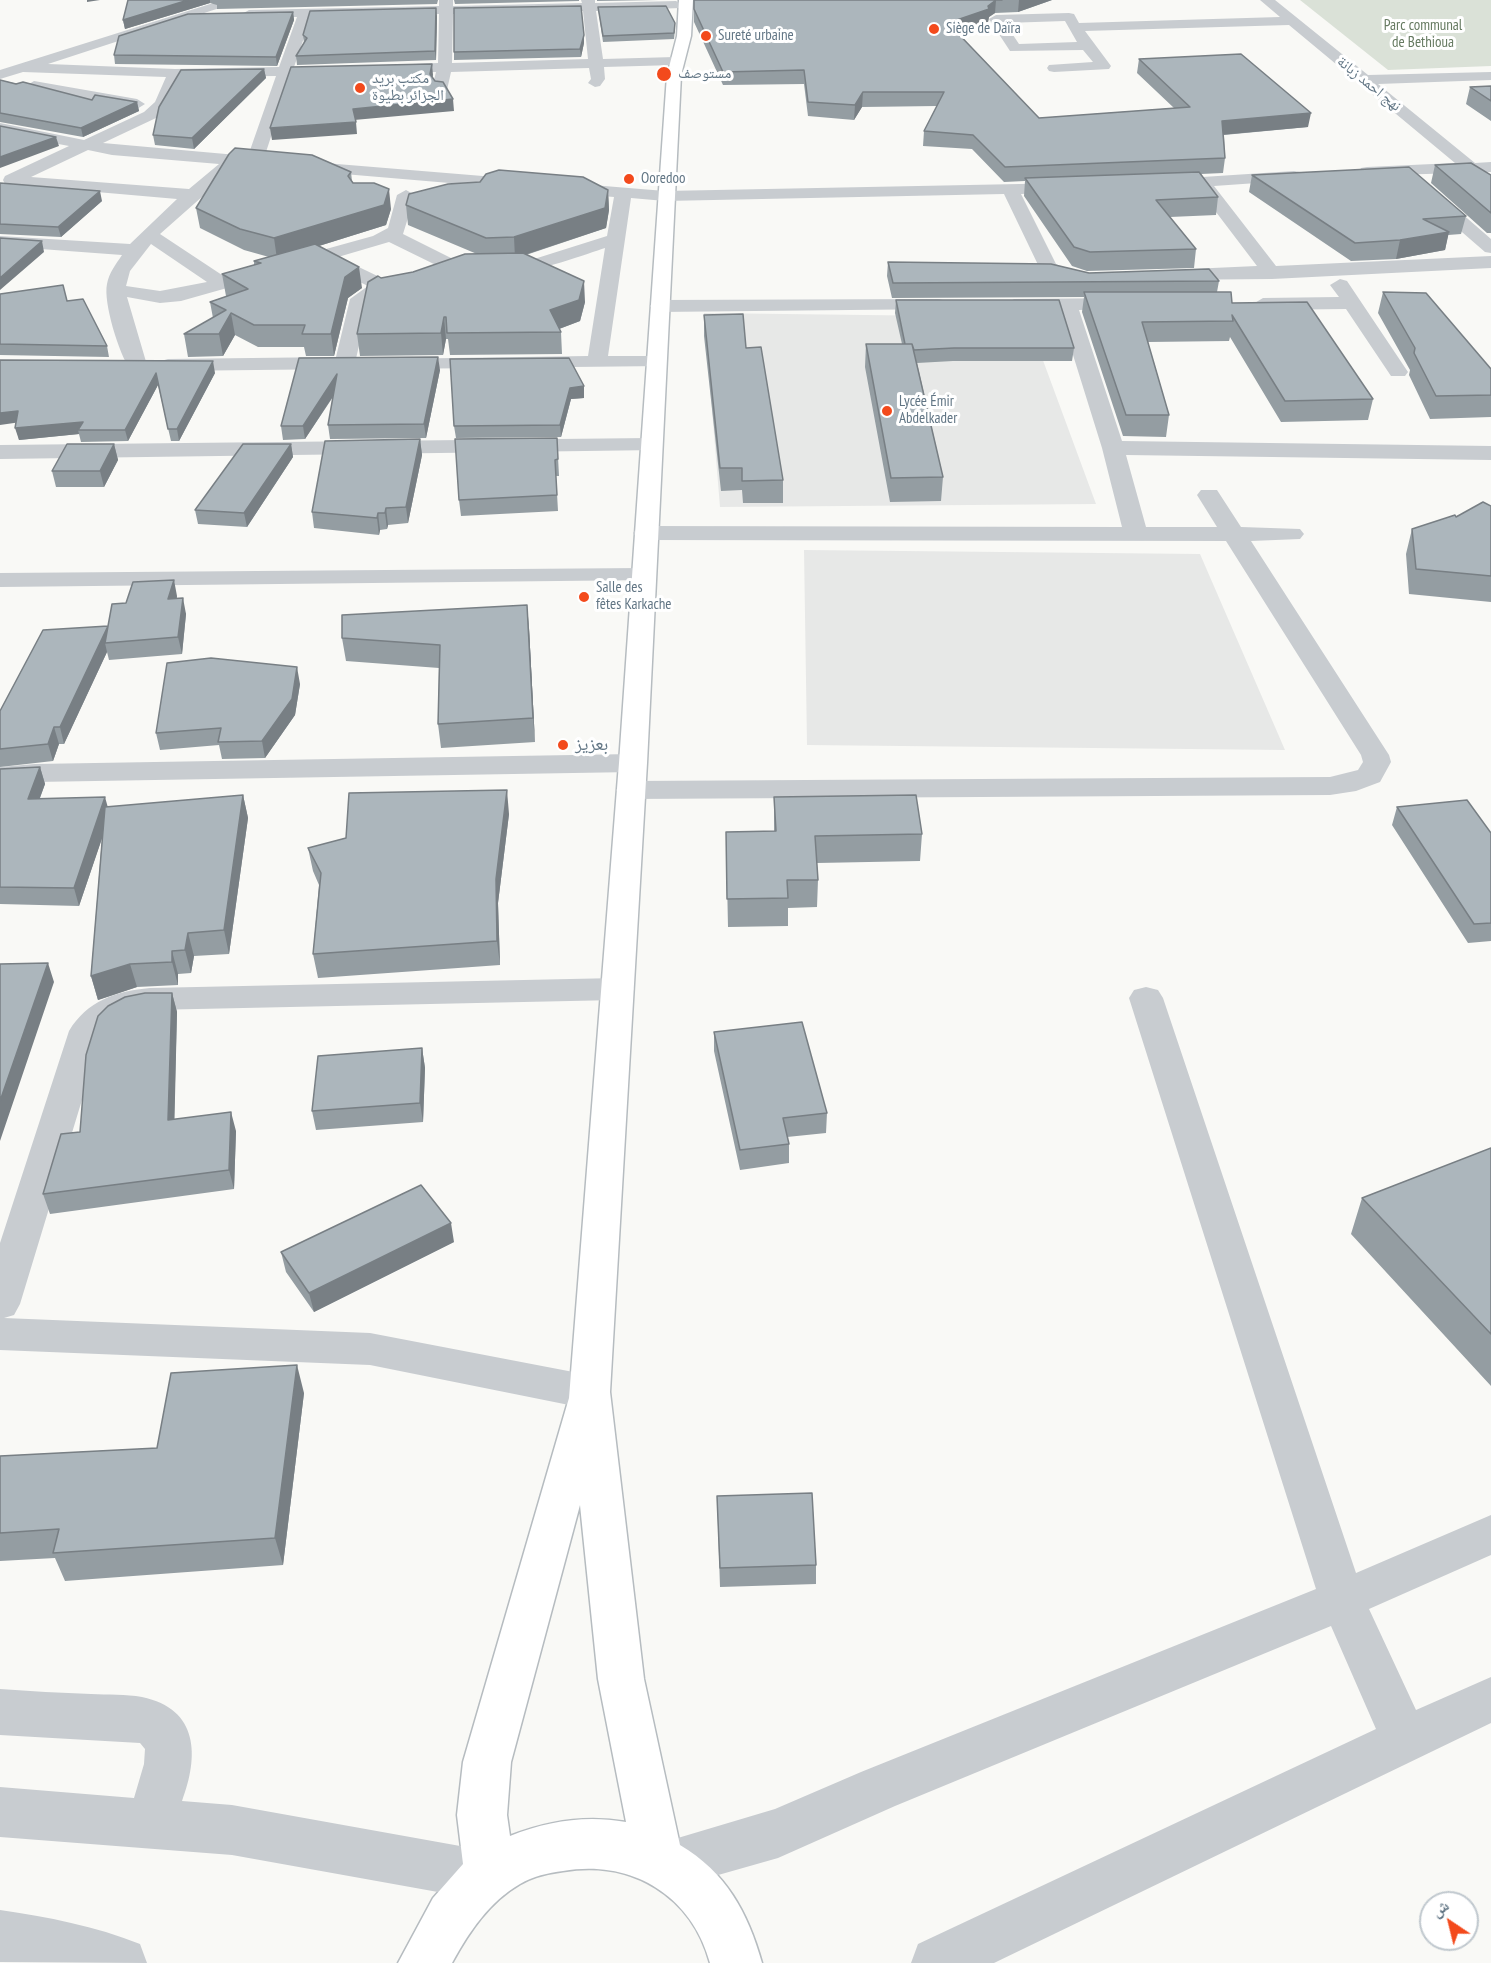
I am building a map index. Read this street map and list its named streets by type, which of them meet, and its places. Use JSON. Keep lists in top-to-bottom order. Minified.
{"streets":{"street":["نهج احمد زبانة"]},"parks":["Parc communal de Bethioua"],"places":["Siège de Daïra","Sureté urbaine","مستوصف","مكتب بريد الجزائر بطيوة","Ooredoo","Lycée Émir Abdelkader","Salle des fêtes Karkache","بعزيز"],"north":"top left"}
